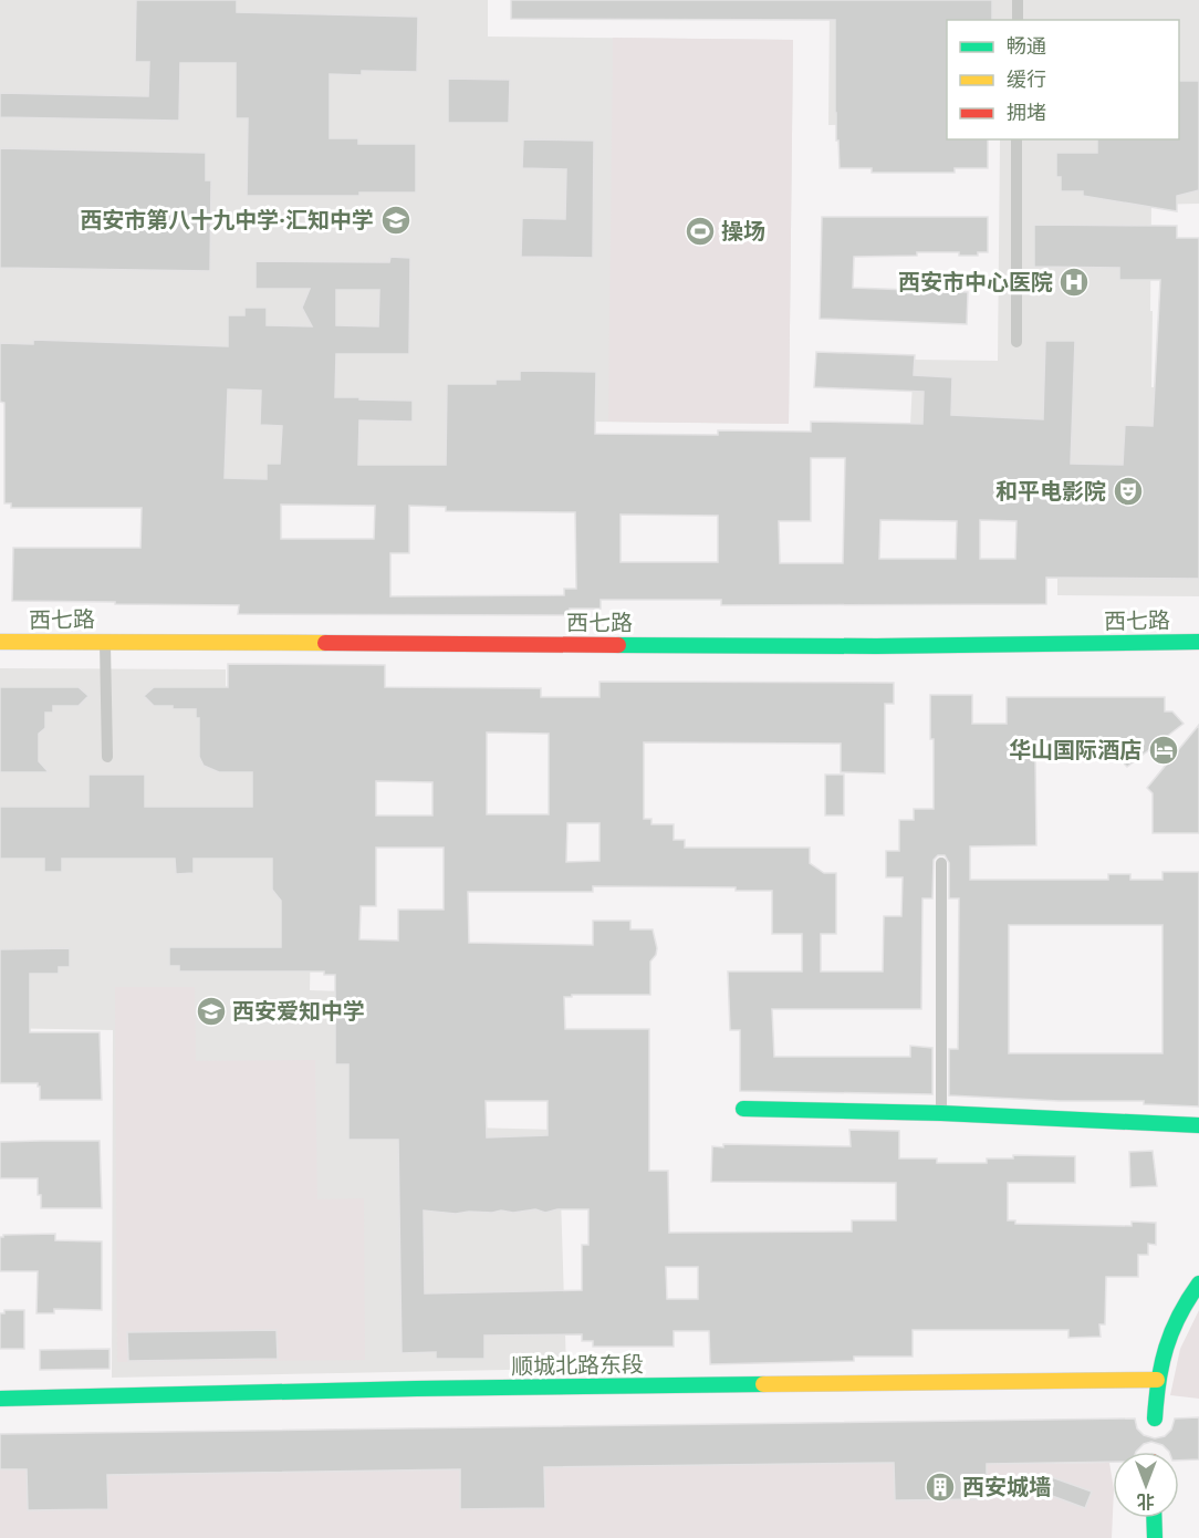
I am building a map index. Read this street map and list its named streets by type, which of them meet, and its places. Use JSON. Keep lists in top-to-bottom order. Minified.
{"streets":{"street":["西七路","顺城北路东段"]},"places":{"school or university":["西安市第八十九中学·汇知中学","西安爱知中学"],"sports":["操场"],"hospital":["西安市中心医院"],"theatre":["和平电影院"],"hotel":["华山国际酒店"],"building":["西安城墙"]},"legend":["畅通","缓行","拥堵"],"north":"bottom"}
